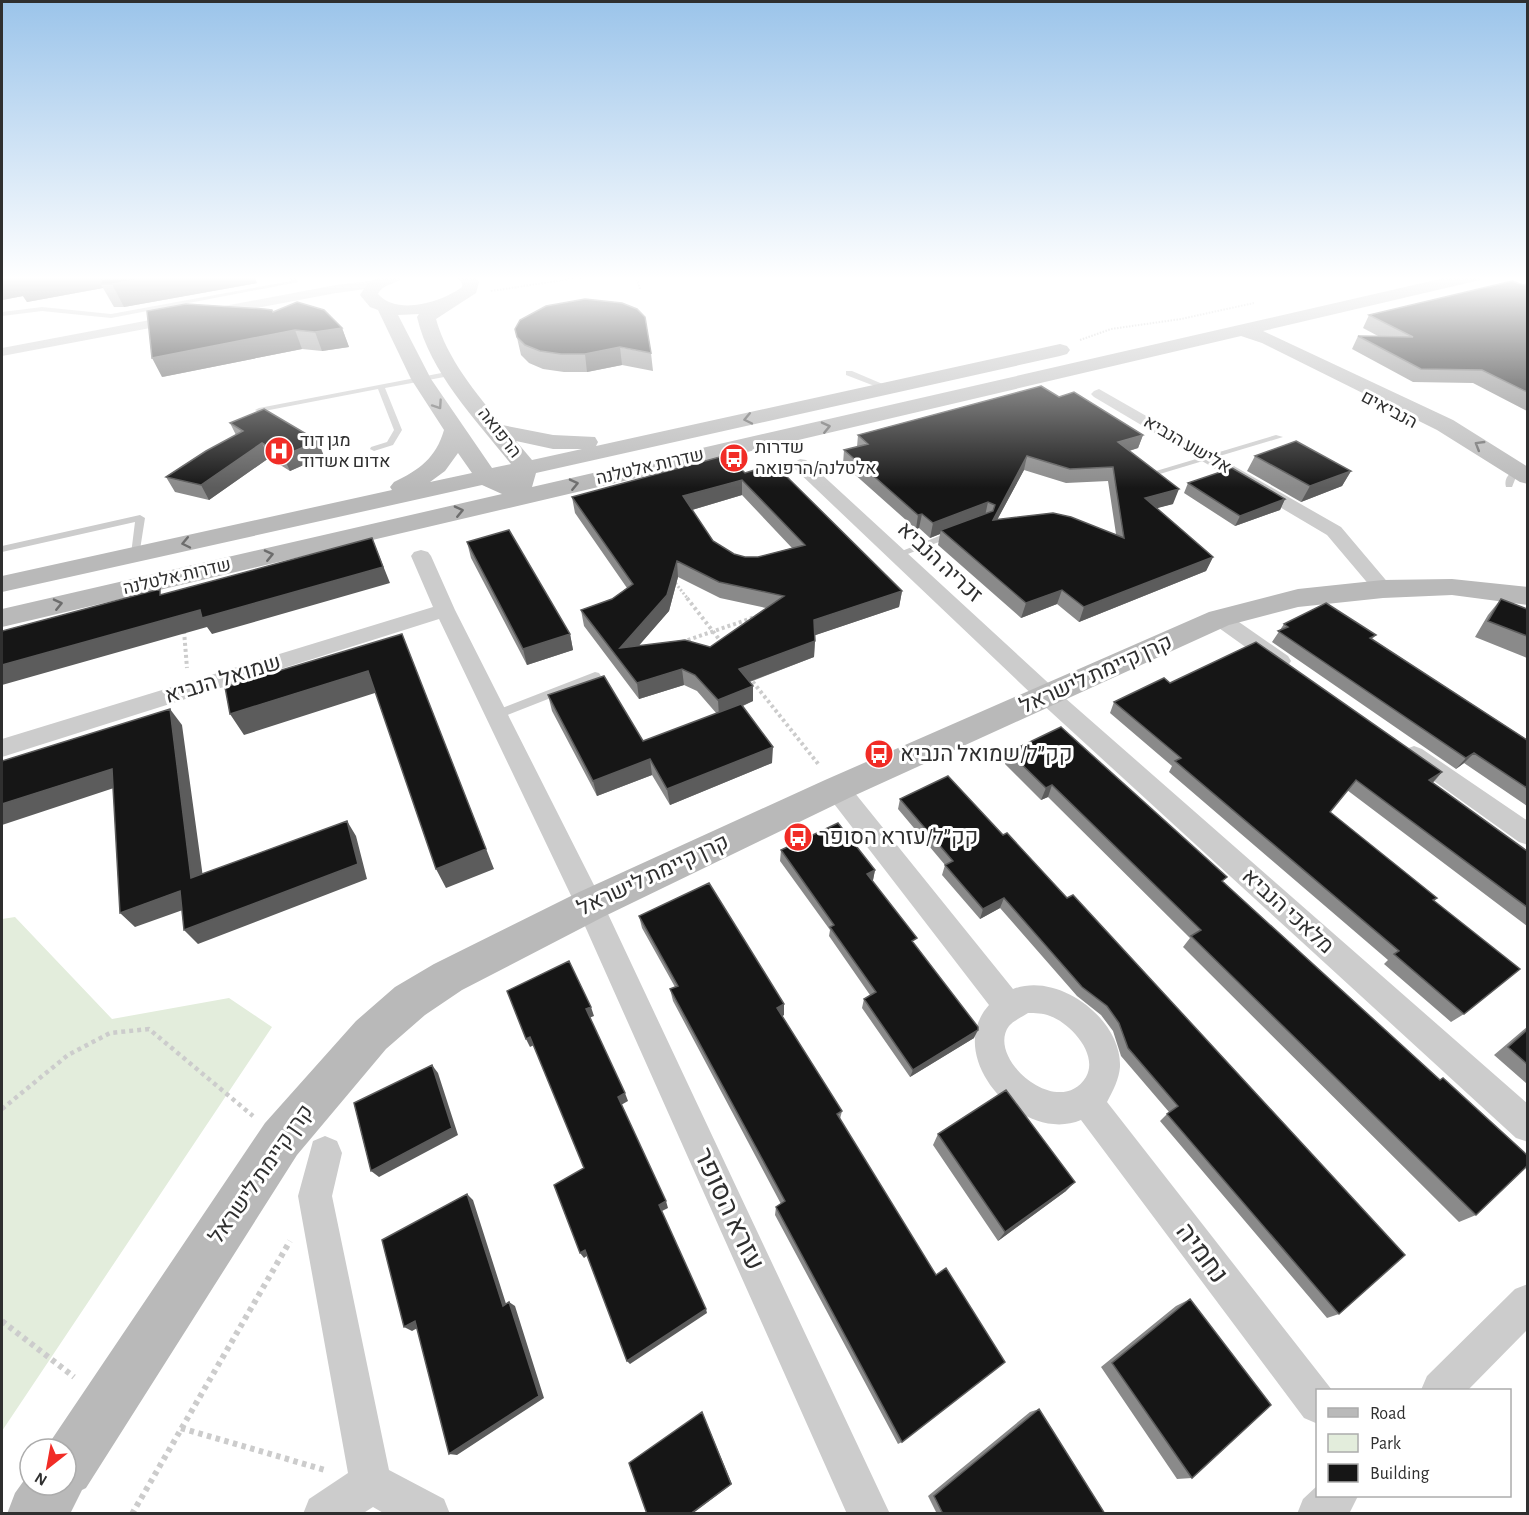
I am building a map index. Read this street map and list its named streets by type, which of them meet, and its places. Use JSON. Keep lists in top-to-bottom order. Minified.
{"streets":{"street":["הנביאים","הרפואה","אלישע הנביא","שדרות אלטלנה","זכריה הנביא","קרן קיימת לישראל","שמואל הנביא","מלאכי הנביא","עזרא הסופר","נחמיה"]},"crossings":[["הרפואה","שדרות אלטלנה"],["אלישע הנביא","קרן קיימת לישראל"],["זכריה הנביא","קרן קיימת לישראל"],["זכריה הנביא","מלאכי הנביא"],["קרן קיימת לישראל","מלאכי הנביא"],["קרן קיימת לישראל","עזרא הסופר"]],"places":{"hospital":["מגן דוד אדום אשדוד"],"bus stop":["שדרות אלטלנה/הרפואה","קק״ל/שמואל הנביא","קק״ל/עזרא הסופר"]},"legend":["Road","Park","Building"],"north":"bottom left"}
